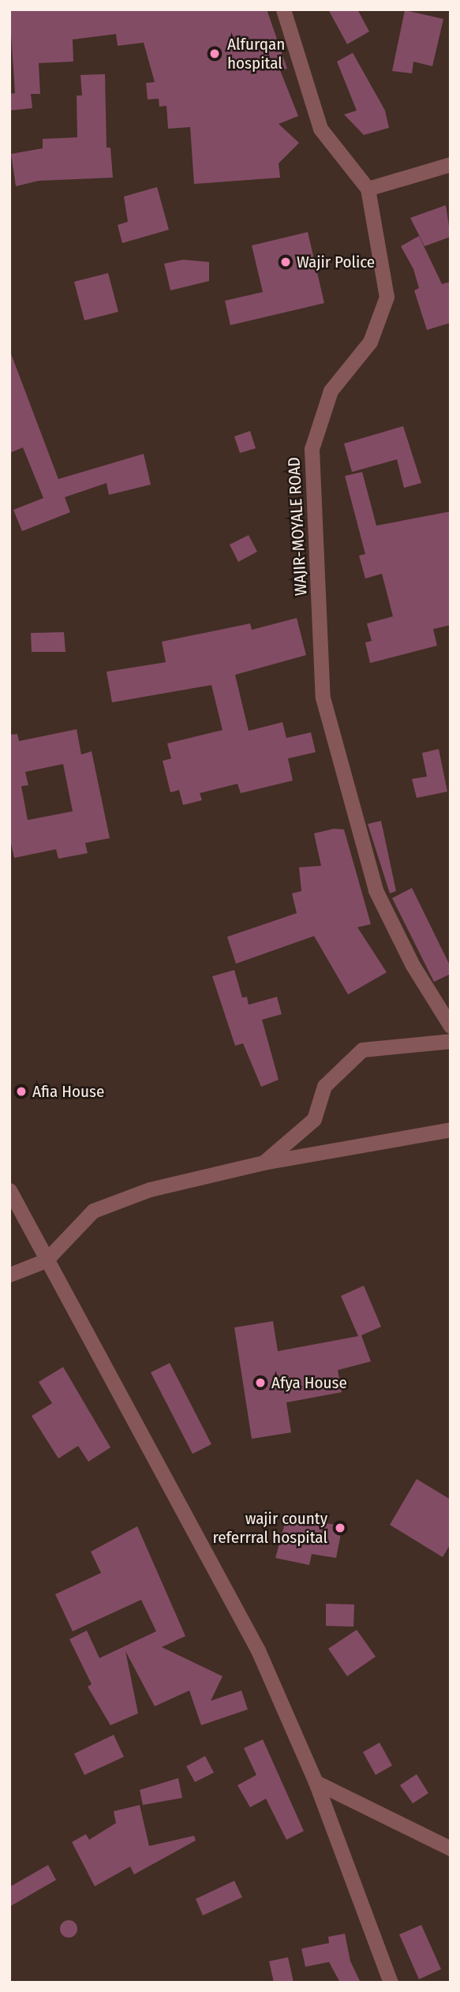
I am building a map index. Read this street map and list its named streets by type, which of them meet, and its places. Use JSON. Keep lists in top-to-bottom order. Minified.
{"streets":{"street":["WAJIR-MOYALE ROAD"]},"places":["Alfurqan hospital","Wajir Police","Afia House","Afya House","wajir county referrral hospital"]}
